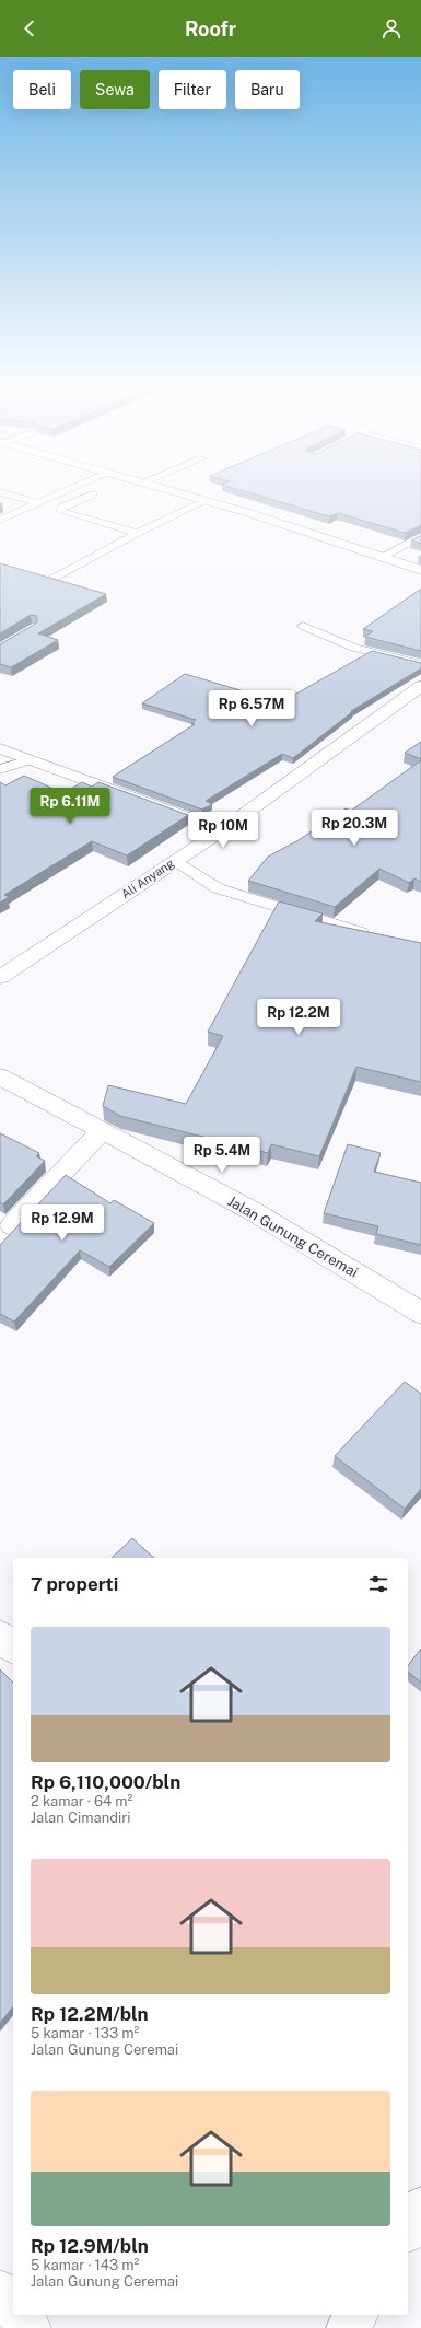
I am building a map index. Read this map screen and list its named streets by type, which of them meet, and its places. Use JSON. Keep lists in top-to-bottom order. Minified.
{"streets":{"street":["Ali Anyang","Jalan Gunung Ceremai"]},"page":{"header":"Roofr","chip":["Beli","Sewa","Filter","Baru"],"price":["Rp 6.57M","Rp 6.11M","Rp 20.3M","Rp 10M","Rp 12.2M","Rp 5.4M","Rp 12.9M"],"heading":"7 properti","list":[{"name":"Rp 6,110,000/bln","note":"2 kamar · 64 m² · Jalan Cimandiri"},{"name":"Rp 12.2M/bln","note":"5 kamar · 133 m² · Jalan Gunung Ceremai"},{"name":"Rp 12.9M/bln","note":"5 kamar · 143 m² · Jalan Gunung Ceremai"}]}}
